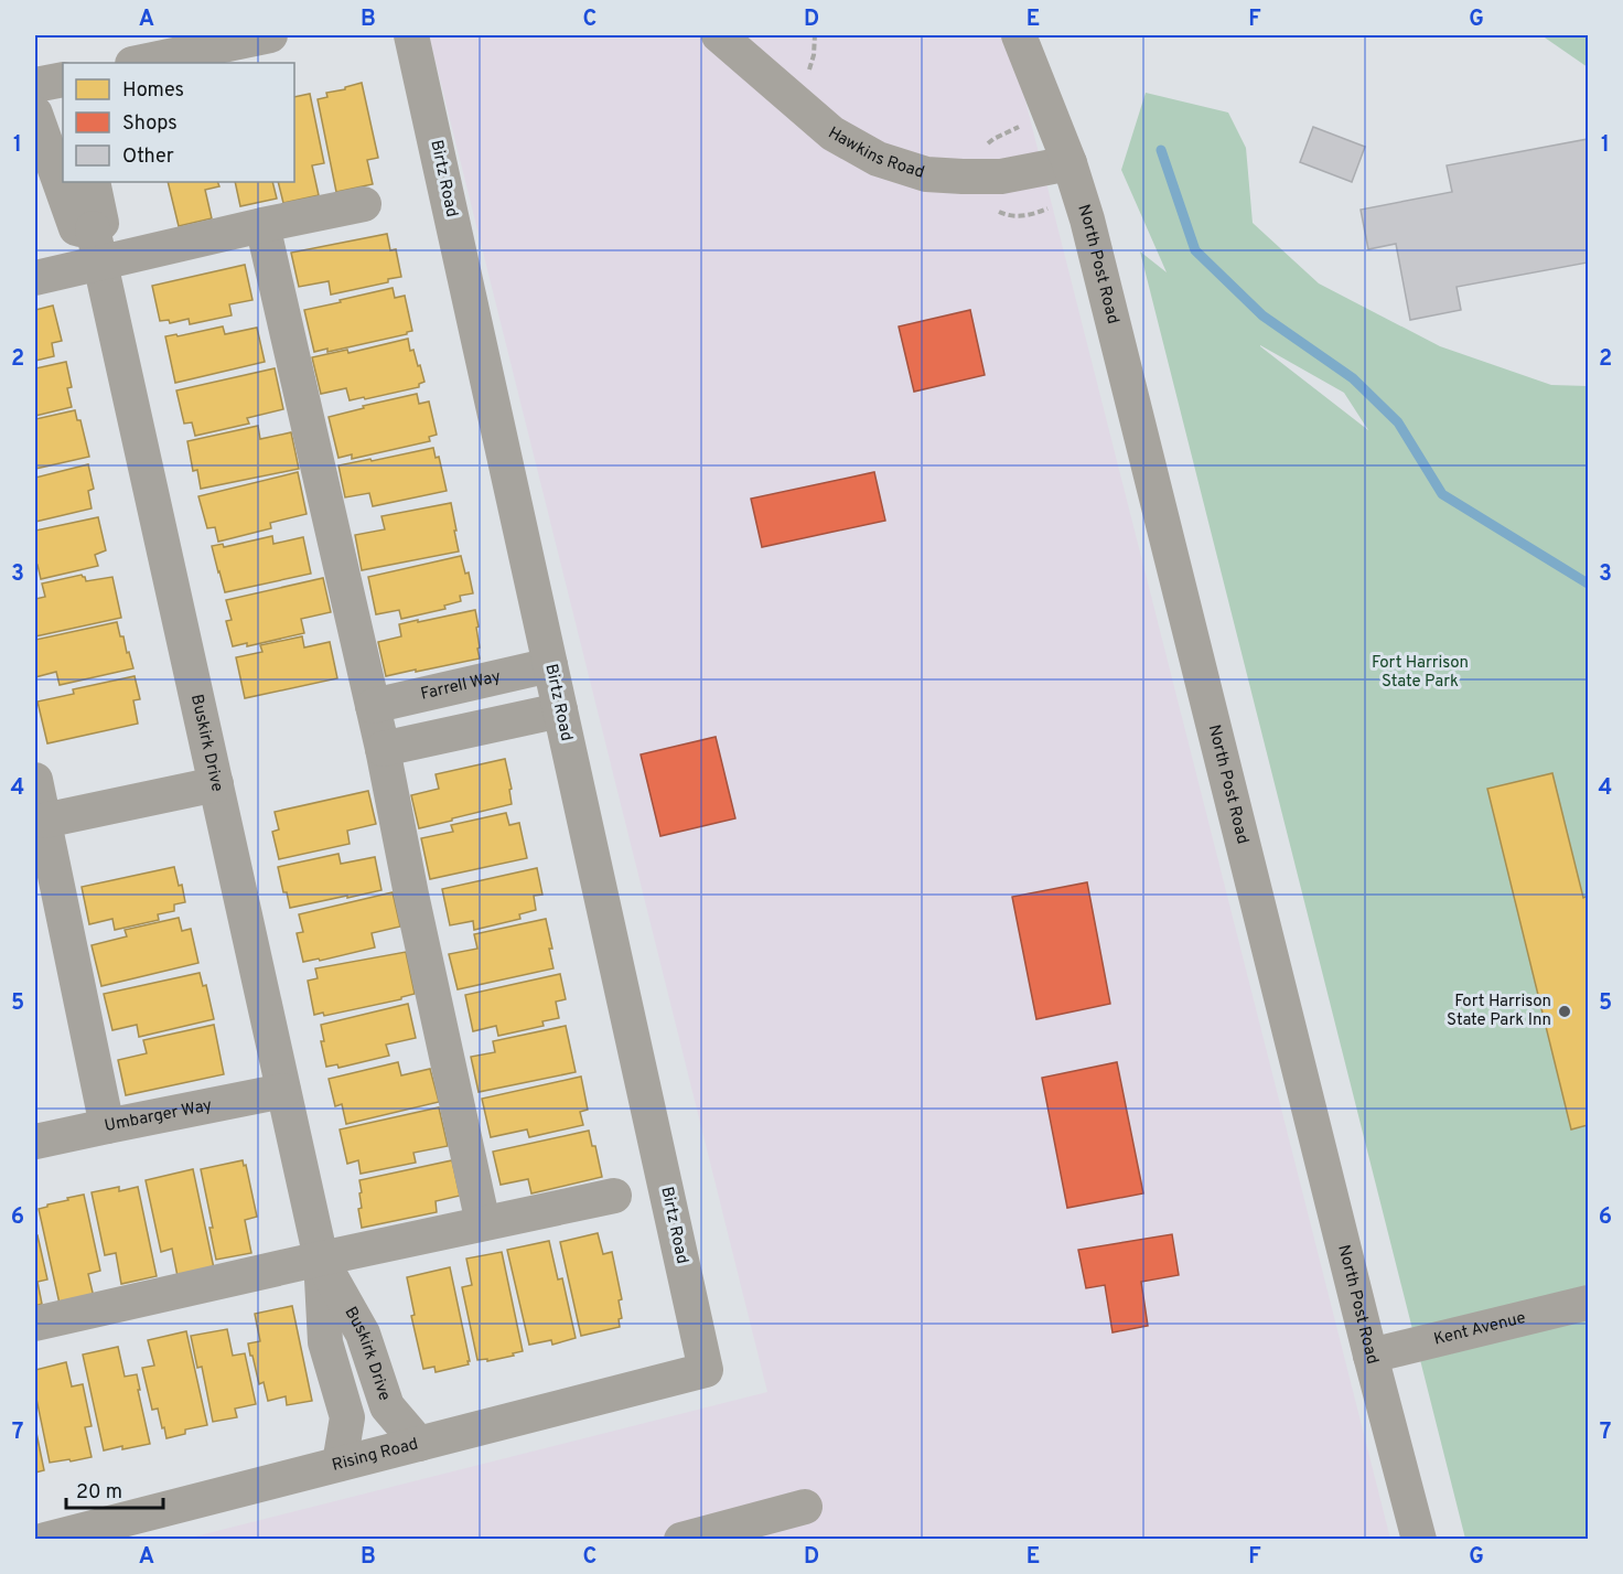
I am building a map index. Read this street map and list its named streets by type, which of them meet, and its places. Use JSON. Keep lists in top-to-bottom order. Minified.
{"streets":{"street":["Hawkins Road","Birtz Road","North Post Road","Farrell Way","Buskirk Drive","Umbarger Way","Kent Avenue","Rising Road"]},"crossings":[["Hawkins Road","North Post Road"],["Birtz Road","Farrell Way"],["Birtz Road","Rising Road"],["North Post Road","Kent Avenue"],["Buskirk Drive","Umbarger Way"],["Buskirk Drive","Rising Road"]],"parks":["Fort Harrison State Park"],"places":["Fort Harrison State Park Inn"],"legend":["Homes","Shops","Other"],"scale_bar":"20 m","grid":{"columns":["A","B","C","D","E","F","G"],"rows":["1","2","3","4","5","6","7"]}}
